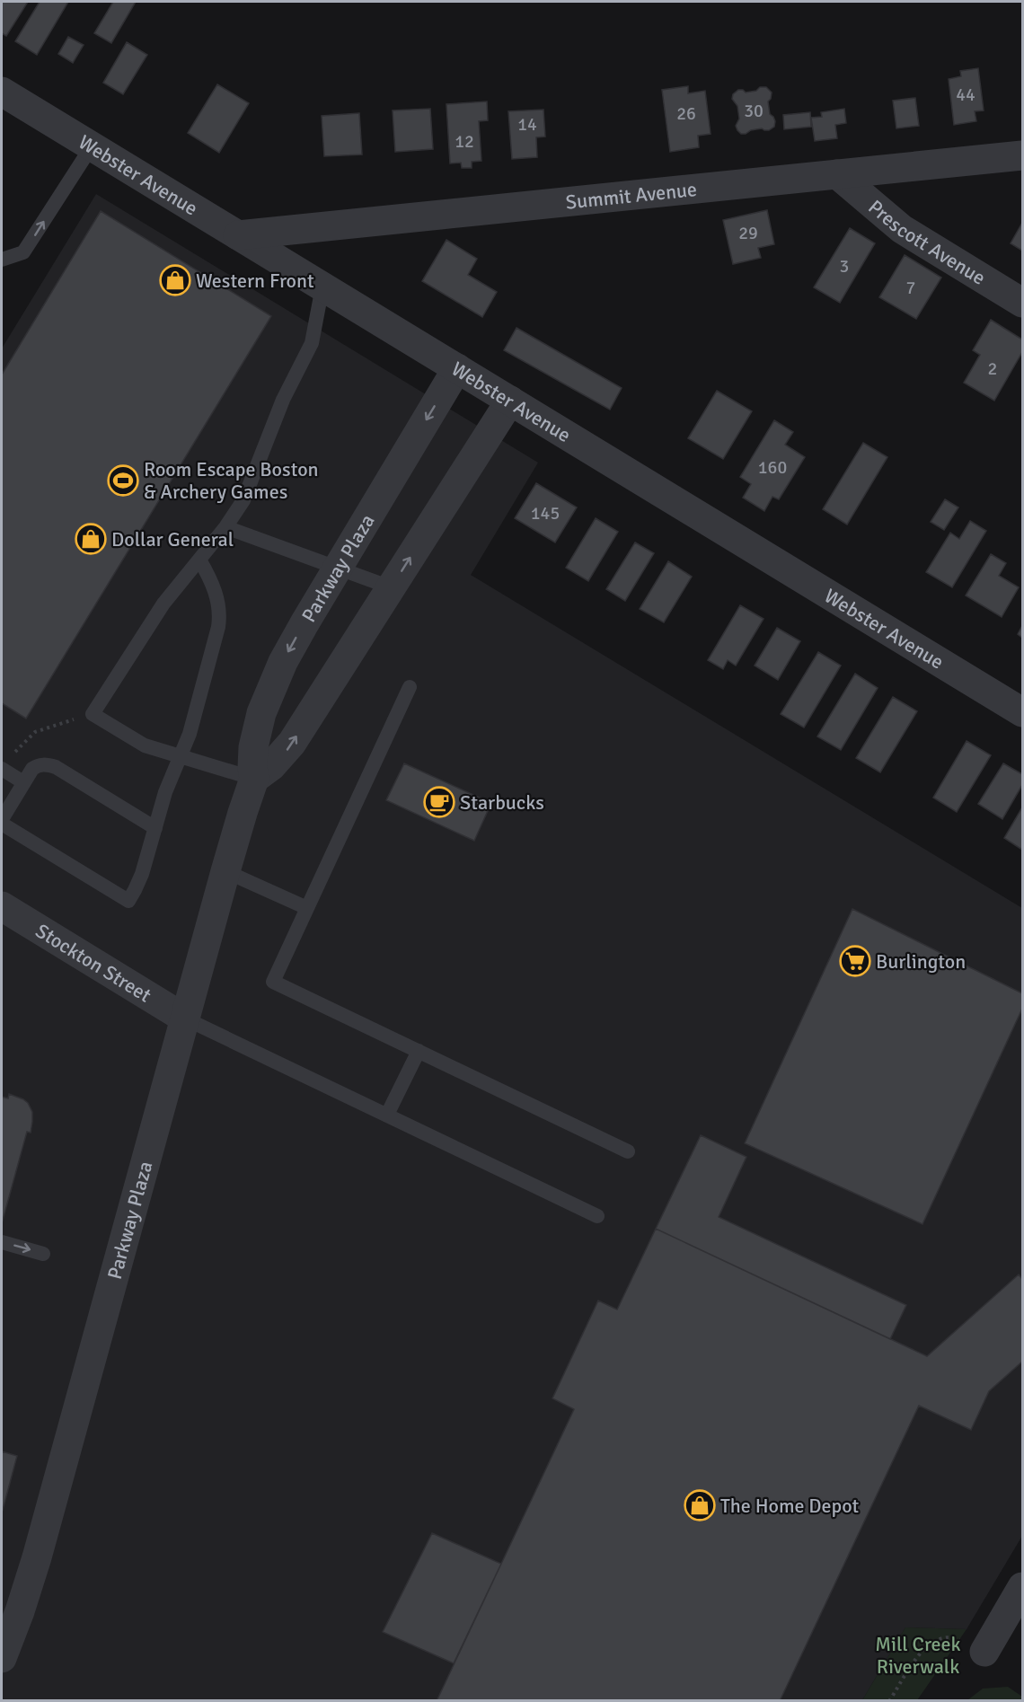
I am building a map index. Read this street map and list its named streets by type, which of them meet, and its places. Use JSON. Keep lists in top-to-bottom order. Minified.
{"streets":{"street":["Webster Avenue","Summit Avenue","Prescott Avenue","Parkway Plaza","Stockton Street"]},"crossings":[["Webster Avenue","Summit Avenue"],["Webster Avenue","Parkway Plaza"],["Summit Avenue","Prescott Avenue"],["Parkway Plaza","Stockton Street"]],"parks":["Mill Creek Riverwalk"],"places":{"shop":["Western Front","Dollar General","The Home Depot"],"sports":["Room Escape Boston & Archery Games"],"cafe":["Starbucks"],"supermarket":["Burlington"]},"house_numbers":["44","30","26","14","12","29","3","7","2","160","145"]}
